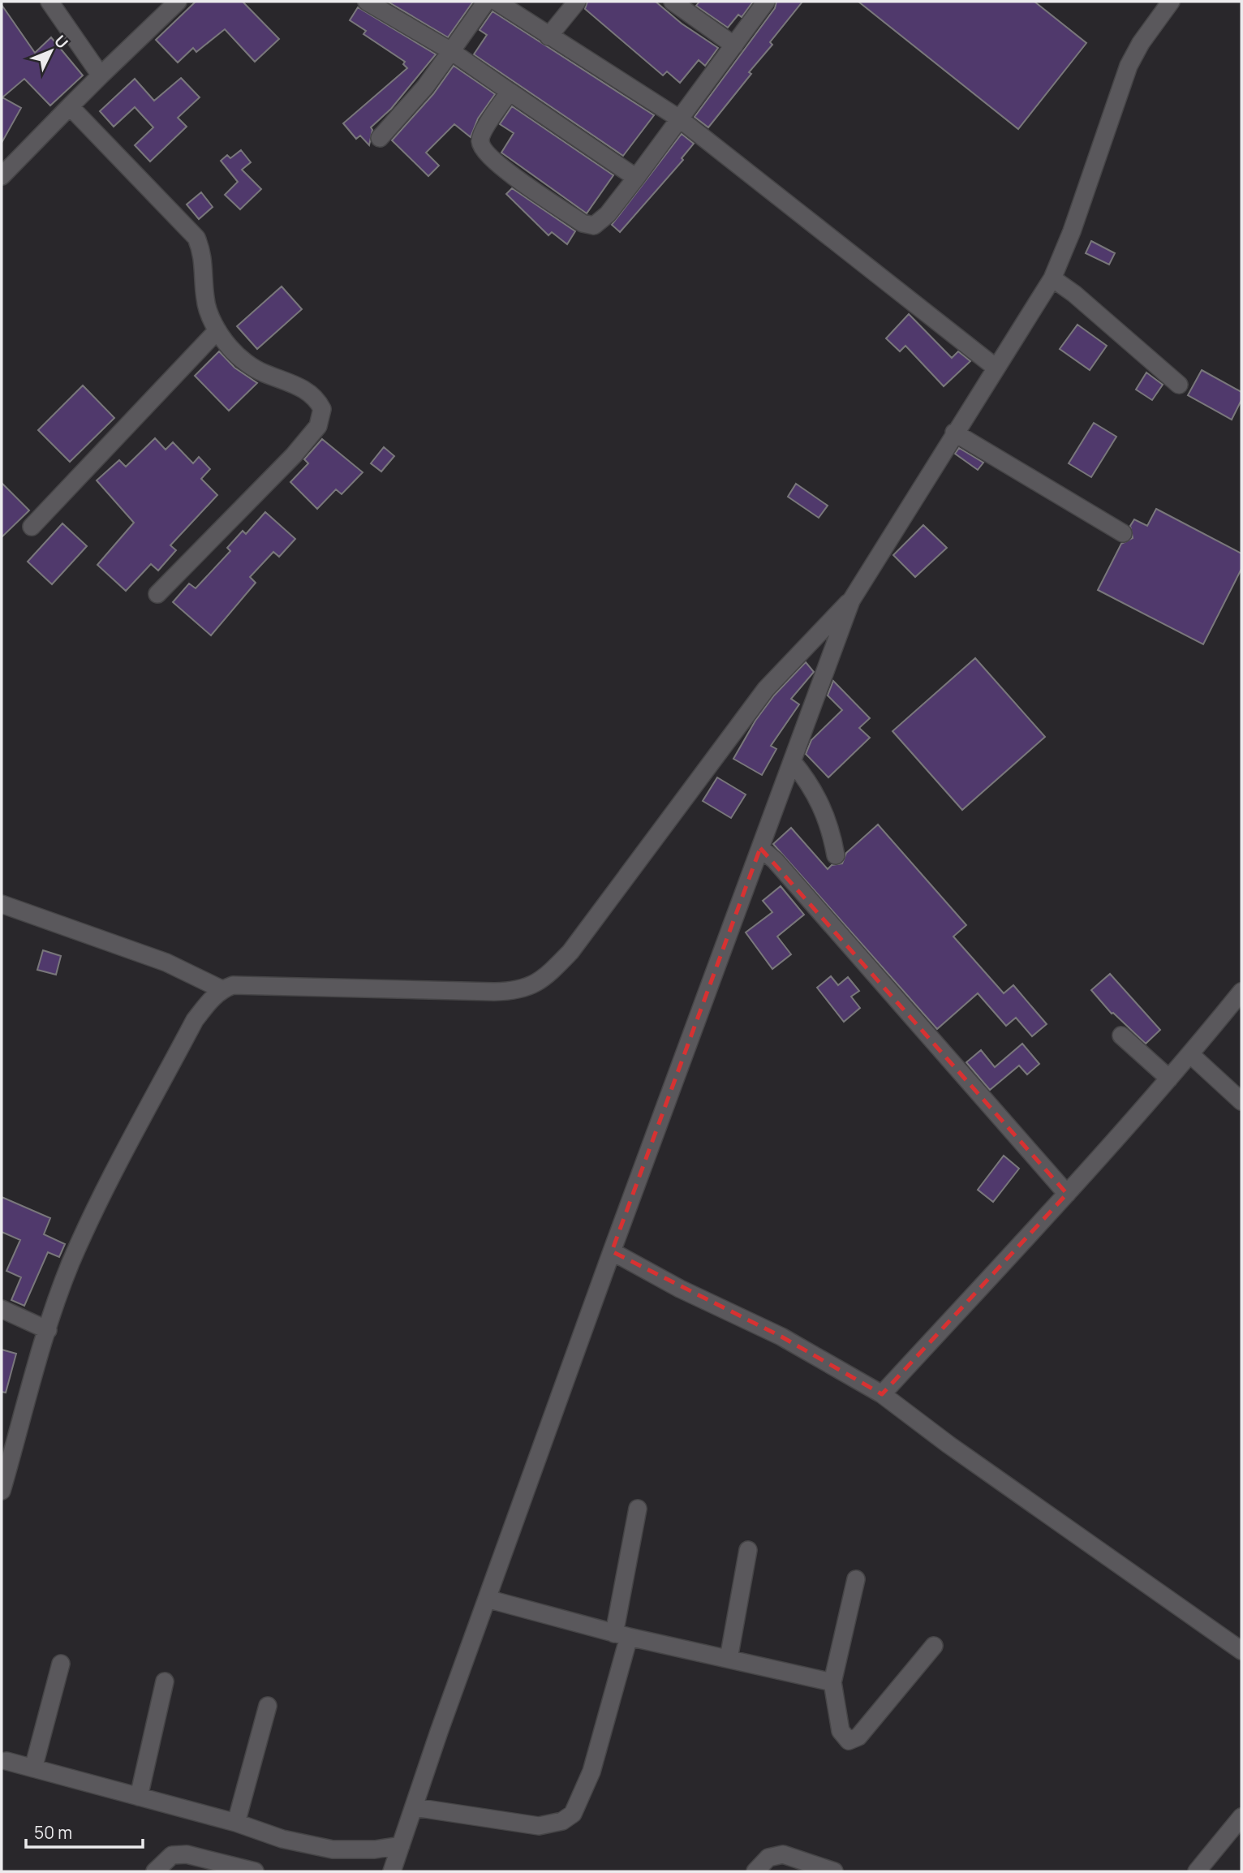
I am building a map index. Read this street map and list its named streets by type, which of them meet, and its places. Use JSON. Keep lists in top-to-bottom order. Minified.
{"scale_bar":"50 m","north":"top right"}
